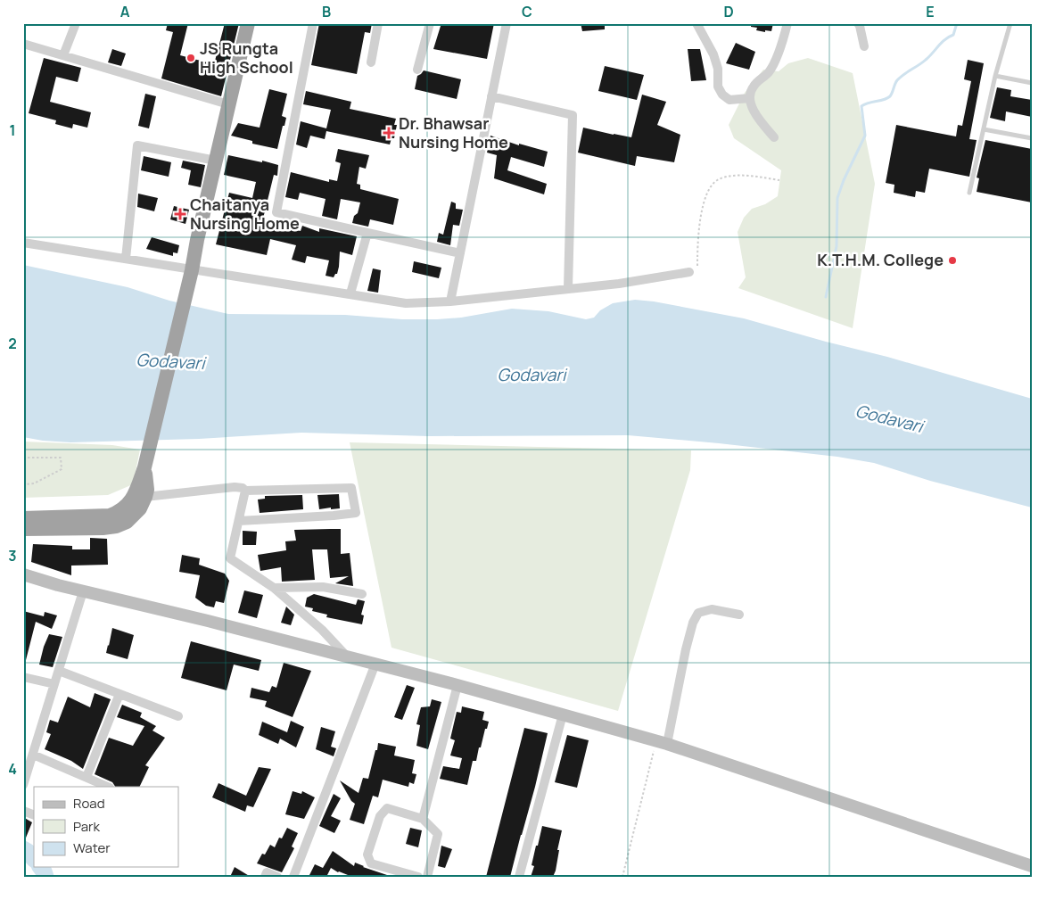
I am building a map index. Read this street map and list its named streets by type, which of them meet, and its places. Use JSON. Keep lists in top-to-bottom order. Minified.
{"water":["Godavari"],"places":{"other":["JS Rungta High School","K.T.H.M. College"],"health":["Dr. Bhawsar Nursing Home","Chaitanya Nursing Home"]},"legend":["Road","Park","Water"],"grid":{"columns":["A","B","C","D","E"],"rows":["1","2","3","4"]}}
